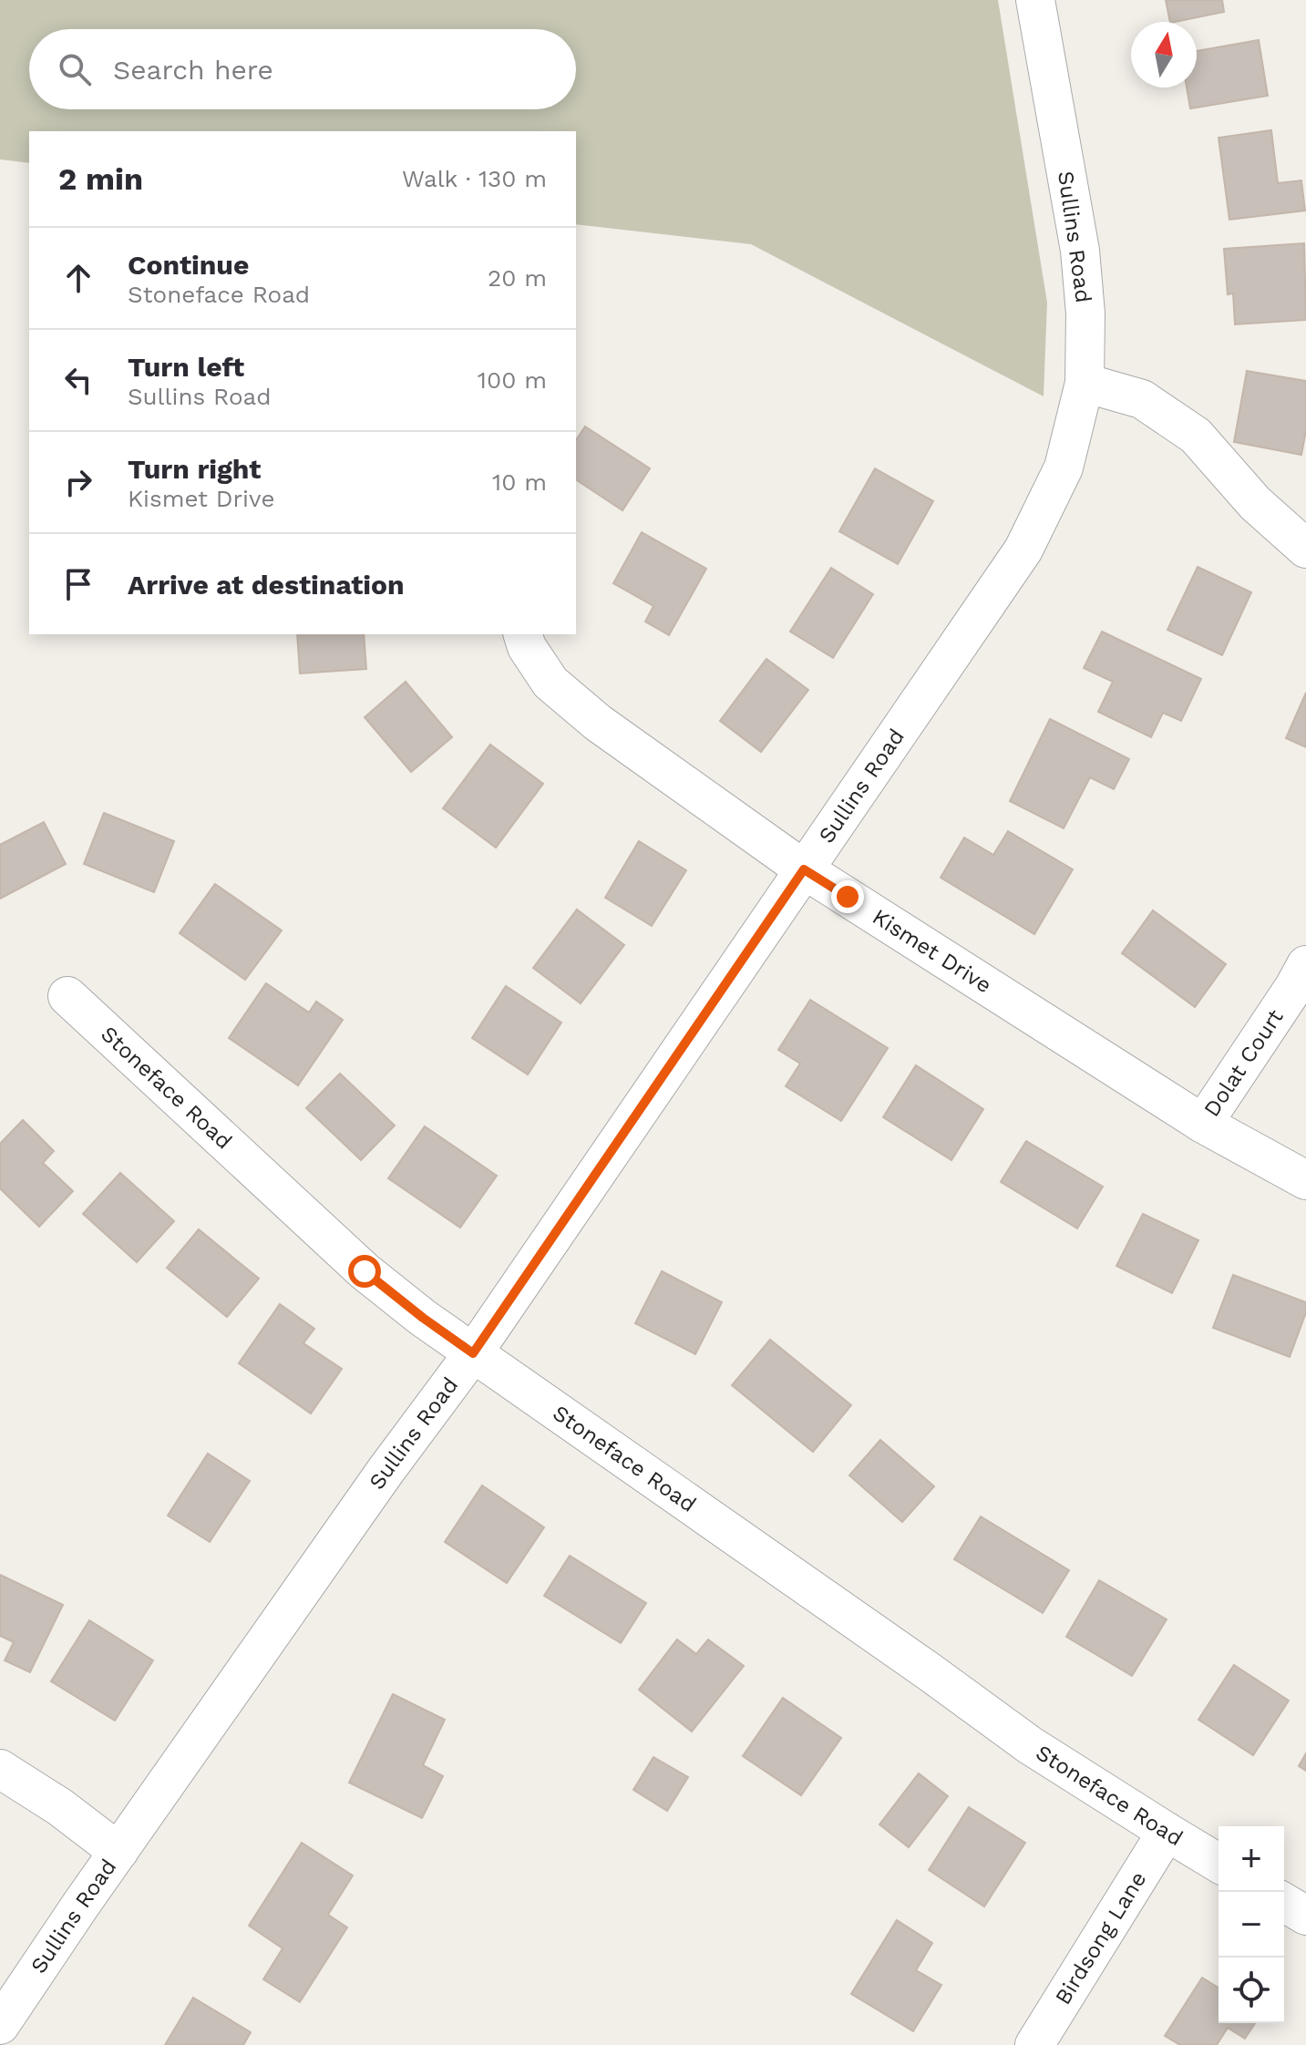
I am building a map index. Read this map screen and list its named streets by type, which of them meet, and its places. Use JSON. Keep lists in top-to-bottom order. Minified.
{"streets":{"street":["Sullins Road","Kismet Drive","Dolat Court","Stoneface Road","Birdsong Lane"]},"crossings":[["Sullins Road","Kismet Drive"],["Sullins Road","Stoneface Road"],["Kismet Drive","Dolat Court"],["Stoneface Road","Birdsong Lane"]],"north":"top","page":{"search":"Search here","heading":["2 min","Walk · 130 m"],"list":[["Continue","Stoneface Road","20 m"],["Turn left","Sullins Road","100 m"],["Turn right","Kismet Drive","10 m"],"Arrive at destination"],"map_buttons":["+","−"]}}
